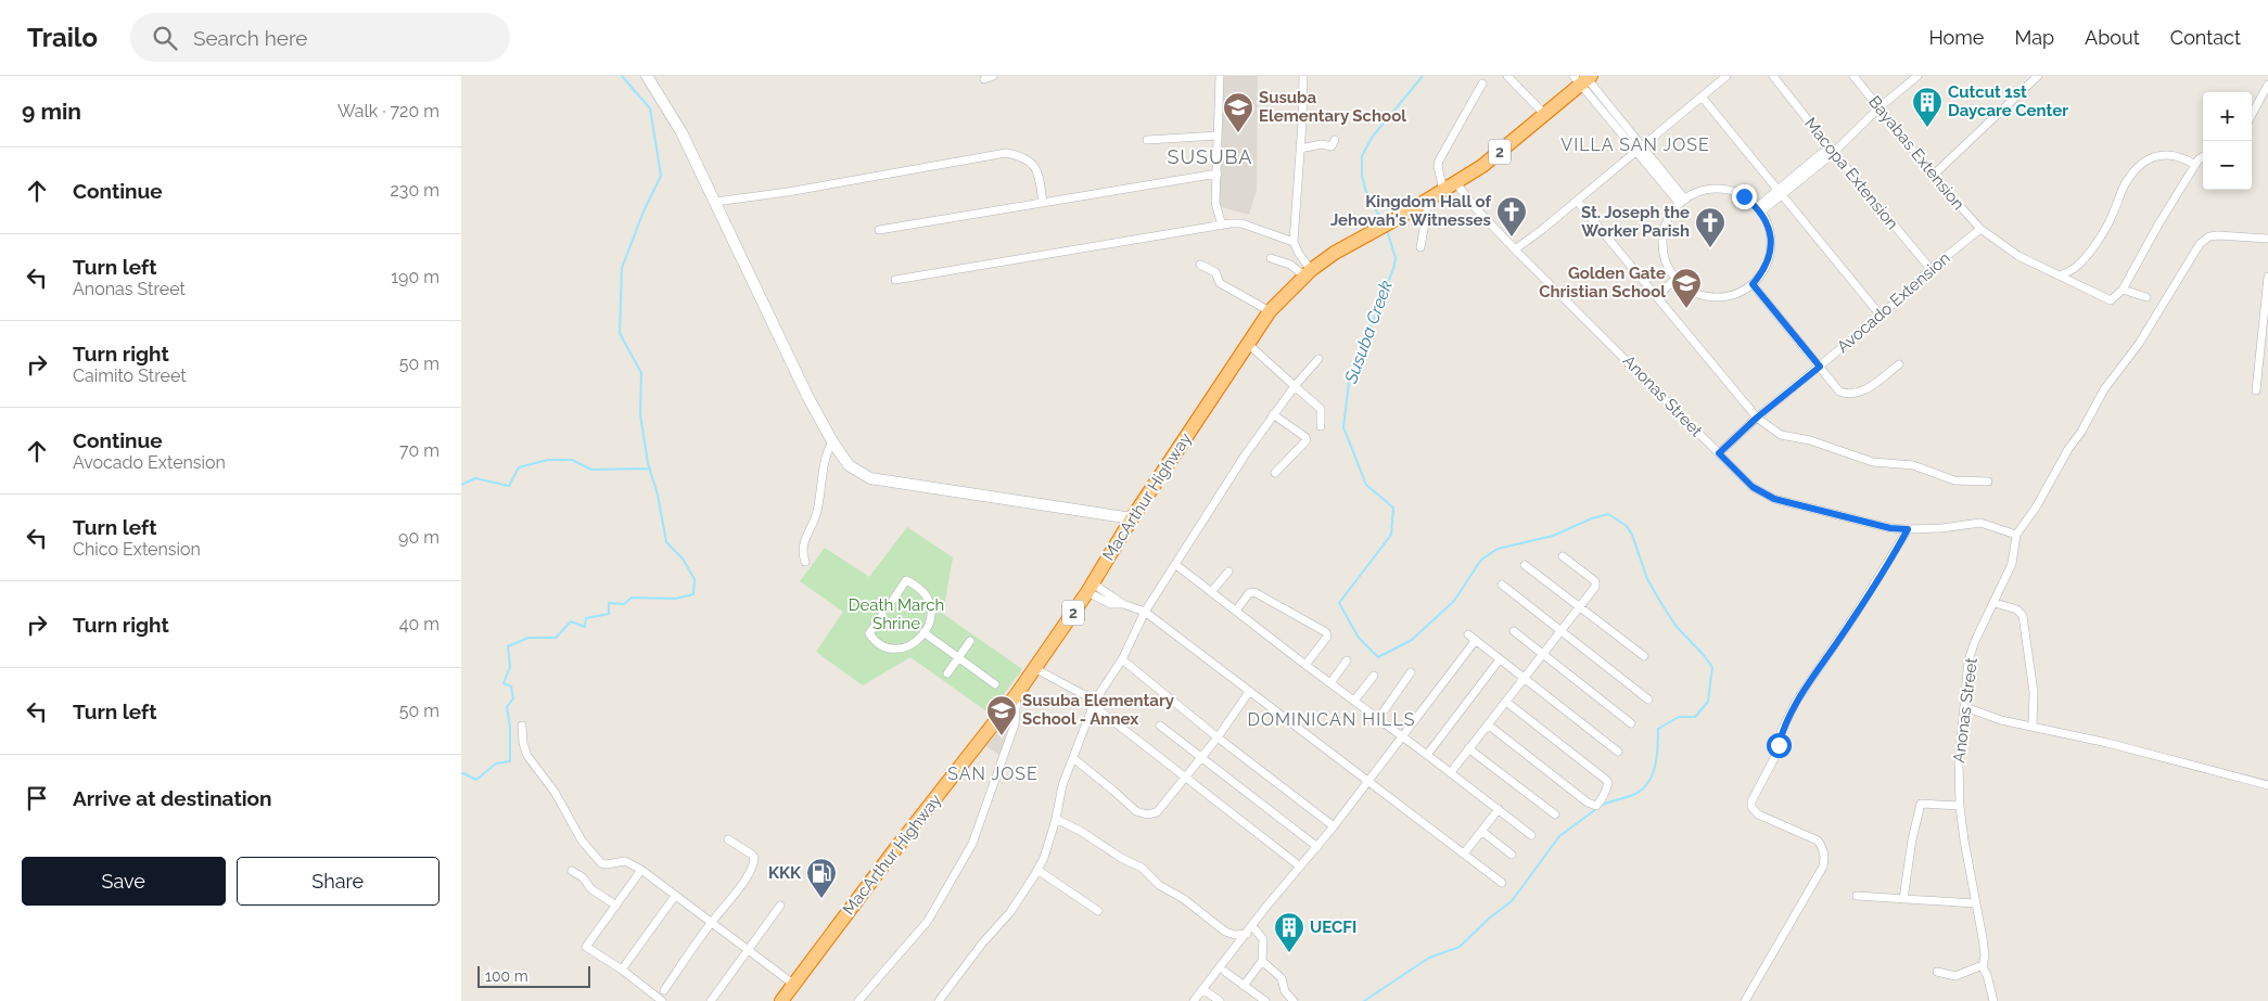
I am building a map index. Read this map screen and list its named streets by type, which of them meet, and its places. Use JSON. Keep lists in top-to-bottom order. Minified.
{"streets":{"highway":["2","MacArthur Highway"],"street":["Bayabas Extension","Macopa Extension","Avocado Extension","Anonas Street"]},"crossings":[["Bayabas Extension","Avocado Extension"],["Macopa Extension","Avocado Extension"],["Avocado Extension","Anonas Street"],["Anonas Street","MacArthur Highway"]],"districts":["VILLA SAN JOSE","SUSUBA","DOMINICAN HILLS","SAN JOSE"],"water":["Susuba Creek"],"parks":["Death March Shrine"],"places":{"building":["Cutcut 1st Daycare Center","UECFI"],"school or university":["Susuba Elementary School","Golden Gate Christian School","Susuba Elementary School - Annex"],"church":["Kingdom Hall of Jehovah's Witnesses","St. Joseph the Worker Parish"],"fuel station":["KKK"]},"scale_bar":"100 m","page":{"header":"Trailo","search":"Search here","nav":["Home","Map","About","Contact"],"heading":["9 min","Walk · 720 m"],"map_buttons":["+","−"],"list":[["Continue","230 m"],["Turn left","Anonas Street","190 m"],["Turn right","Caimito Street","50 m"],["Continue","Avocado Extension","70 m"],["Turn left","Chico Extension","90 m"],["Turn right","40 m"],["Turn left","50 m"],"Arrive at destination"],"buttons":["Save","Share"],"scale":"100 m"}}
